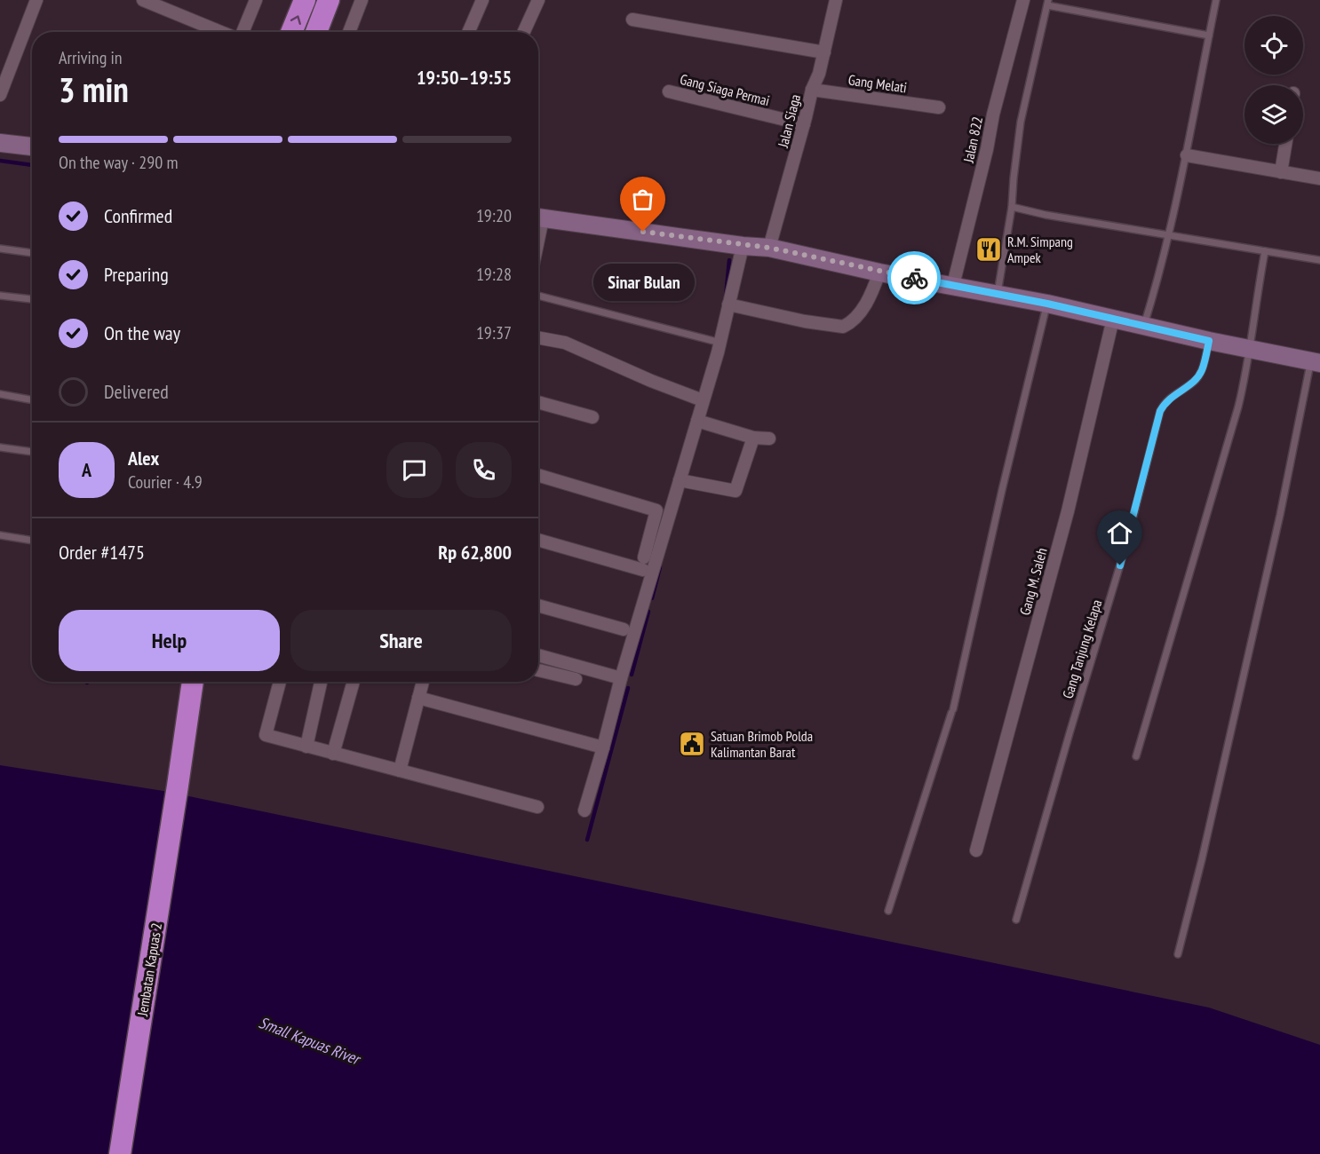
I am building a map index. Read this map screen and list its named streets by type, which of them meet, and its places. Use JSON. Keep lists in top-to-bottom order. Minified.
{"streets":{"highway":["Jembatan Kapuas 2"],"street":["Gang Melati","Gang Siaga Permai","Jalan Siaga","Jalan 822","Gang M. Saleh"],"lane":["Gang Tanjung Kelapa"]},"crossings":[["Gang Melati","Jalan Siaga"],["Gang Siaga Permai","Jalan Siaga"]],"water":["Small Kapuas River"],"places":{"other":["Sinar Bulan"],"restaurant":["R.M. Simpang Ampek"],"public building":["Satuan Brimob Polda Kalimantan Barat"]},"page":{"heading":["3 min","Arriving in","19:50–19:55"],"panel":["Alex","Courier · 4.9","Order #1475","Rp 62,800"],"bar":"On the way · 290 m","list":[["Confirmed","19:20"],["Preparing","19:28"],["On the way","19:37"],"Delivered"],"bubble":"Sinar Bulan","round":"A","buttons":["Help","Share"]}}
